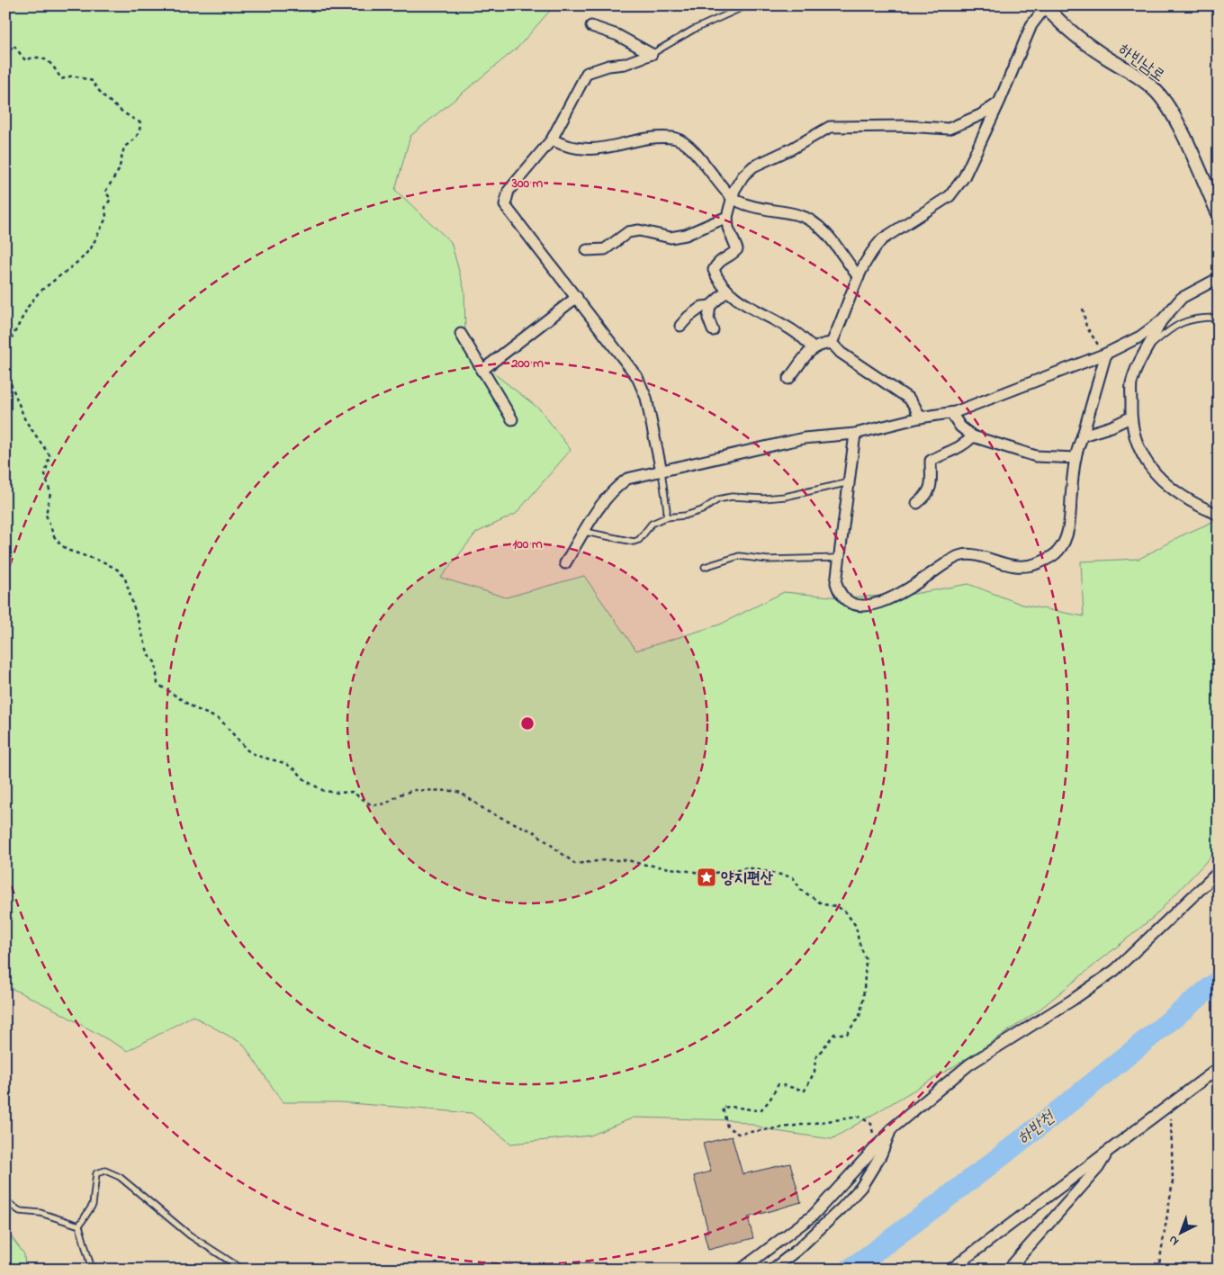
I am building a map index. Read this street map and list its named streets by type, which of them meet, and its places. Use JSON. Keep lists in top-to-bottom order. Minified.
{"streets":{"street":["하빈남로"]},"water":["하반천"],"places":{"place":["양지편산"]},"north":"bottom left","rings":["300 m","200 m","100 m"]}
